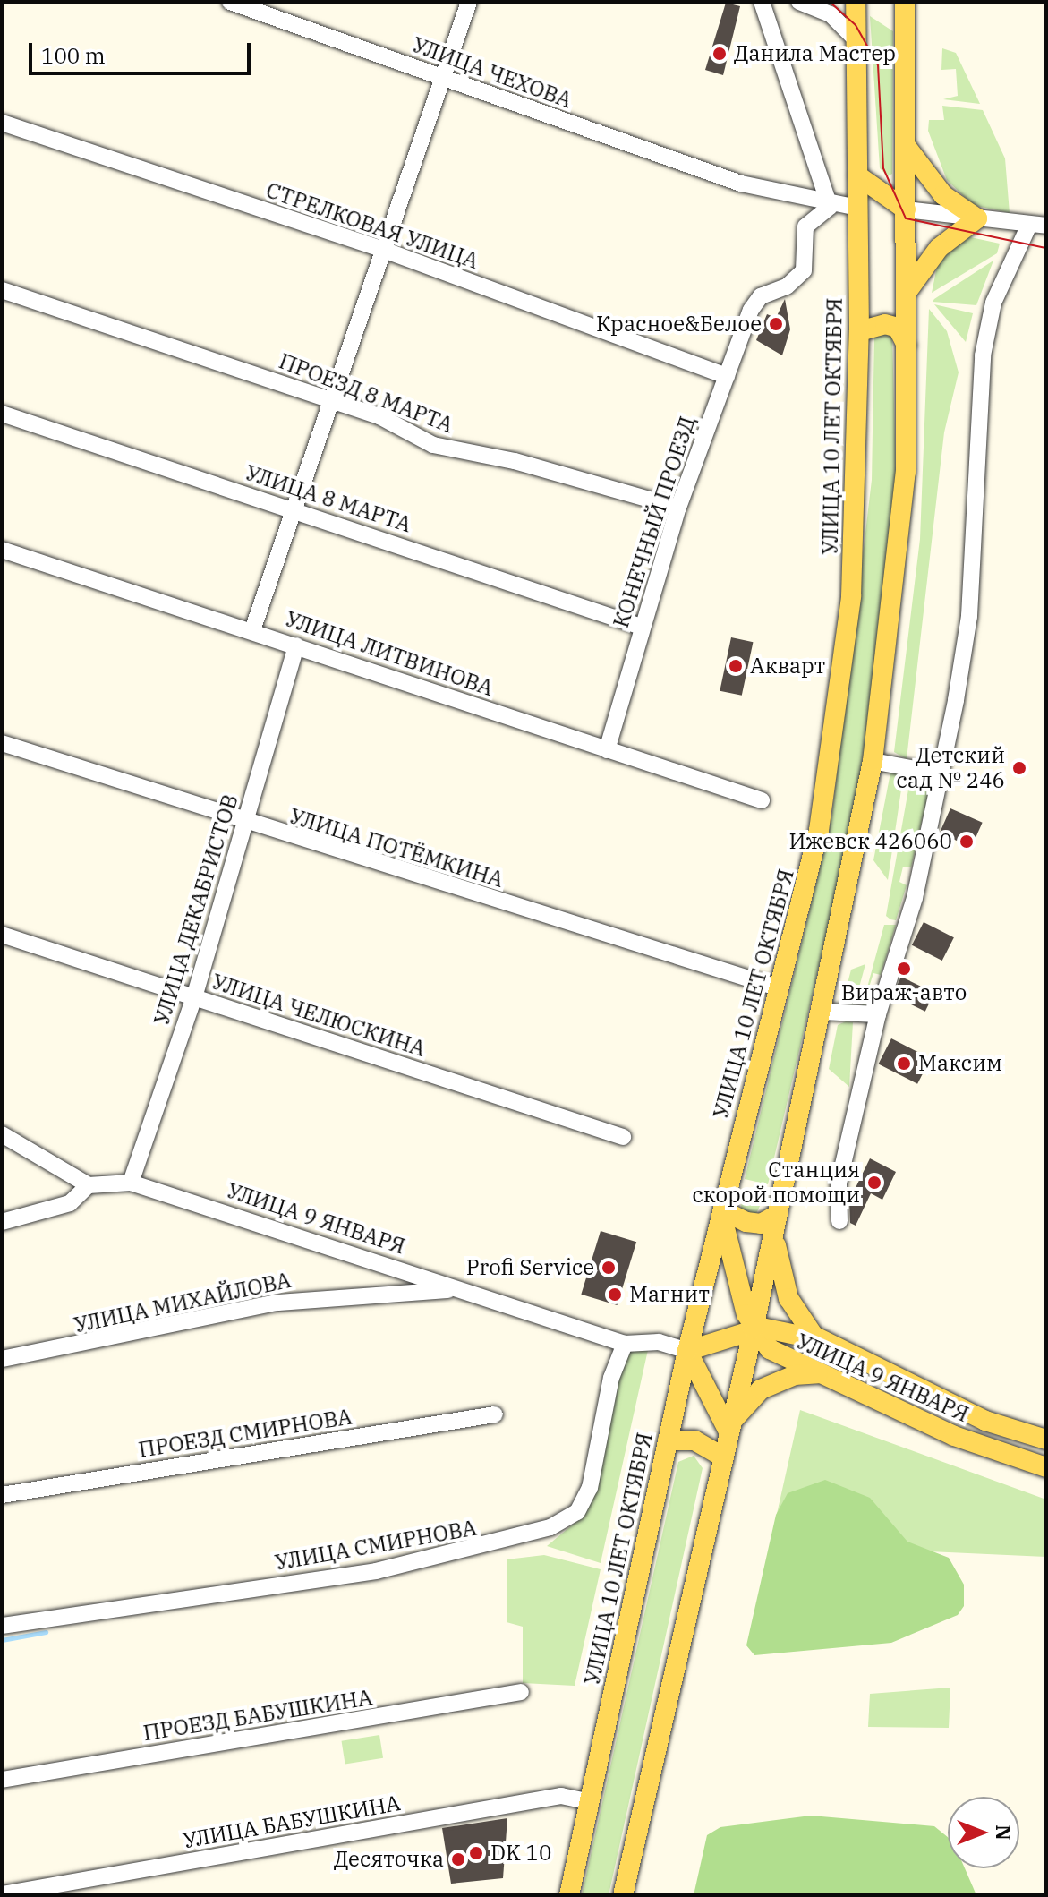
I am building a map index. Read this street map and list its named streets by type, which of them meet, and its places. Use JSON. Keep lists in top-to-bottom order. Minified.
{"streets":{"main road":["УЛИЦА 10 ЛЕТ ОКТЯБРЯ","УЛИЦА 9 ЯНВАРЯ"],"street":["УЛИЦА ЧЕХОВА","СТРЕЛКОВАЯ УЛИЦА","ПРОЕЗД 8 МАРТА","УЛИЦА 8 МАРТА","КОНЕЧНЫЙ ПРОЕЗД","УЛИЦА ЛИТВИНОВА","УЛИЦА ПОТЁМКИНА","УЛИЦА ДЕКАБРИСТОВ","УЛИЦА ЧЕЛЮСКИНА","УЛИЦА МИХАЙЛОВА","ПРОЕЗД СМИРНОВА","УЛИЦА СМИРНОВА","ПРОЕЗД БАБУШКИНА","УЛИЦА БАБУШКИНА"]},"crossings":[["УЛИЦА ЧЕХОВА","УЛИЦА 10 ЛЕТ ОКТЯБРЯ"],["УЛИЦА ЧЕХОВА","КОНЕЧНЫЙ ПРОЕЗД"],["СТРЕЛКОВАЯ УЛИЦА","КОНЕЧНЫЙ ПРОЕЗД"],["ПРОЕЗД 8 МАРТА","КОНЕЧНЫЙ ПРОЕЗД"],["УЛИЦА 10 ЛЕТ ОКТЯБРЯ","УЛИЦА ПОТЁМКИНА"],["УЛИЦА 10 ЛЕТ ОКТЯБРЯ","УЛИЦА 9 ЯНВАРЯ"],["УЛИЦА 10 ЛЕТ ОКТЯБРЯ","УЛИЦА БАБУШКИНА"],["УЛИЦА 8 МАРТА","КОНЕЧНЫЙ ПРОЕЗД"],["КОНЕЧНЫЙ ПРОЕЗД","УЛИЦА ЛИТВИНОВА"],["УЛИЦА ЛИТВИНОВА","УЛИЦА ДЕКАБРИСТОВ"],["УЛИЦА ПОТЁМКИНА","УЛИЦА ДЕКАБРИСТОВ"],["УЛИЦА ДЕКАБРИСТОВ","УЛИЦА ЧЕЛЮСКИНА"],["УЛИЦА ДЕКАБРИСТОВ","УЛИЦА 9 ЯНВАРЯ"],["УЛИЦА 9 ЯНВАРЯ","УЛИЦА МИХАЙЛОВА"],["УЛИЦА 9 ЯНВАРЯ","УЛИЦА СМИРНОВА"]],"places":["Данила Мастер","Красное&Белое","Акварт","Детский сад № 246","Ижевск 426060","Вираж-авто","Максим","Станция скорой помощи","Profi Service","Магнит","DK 10","Десяточка"],"scale_bar":"100 m","north":"right"}
